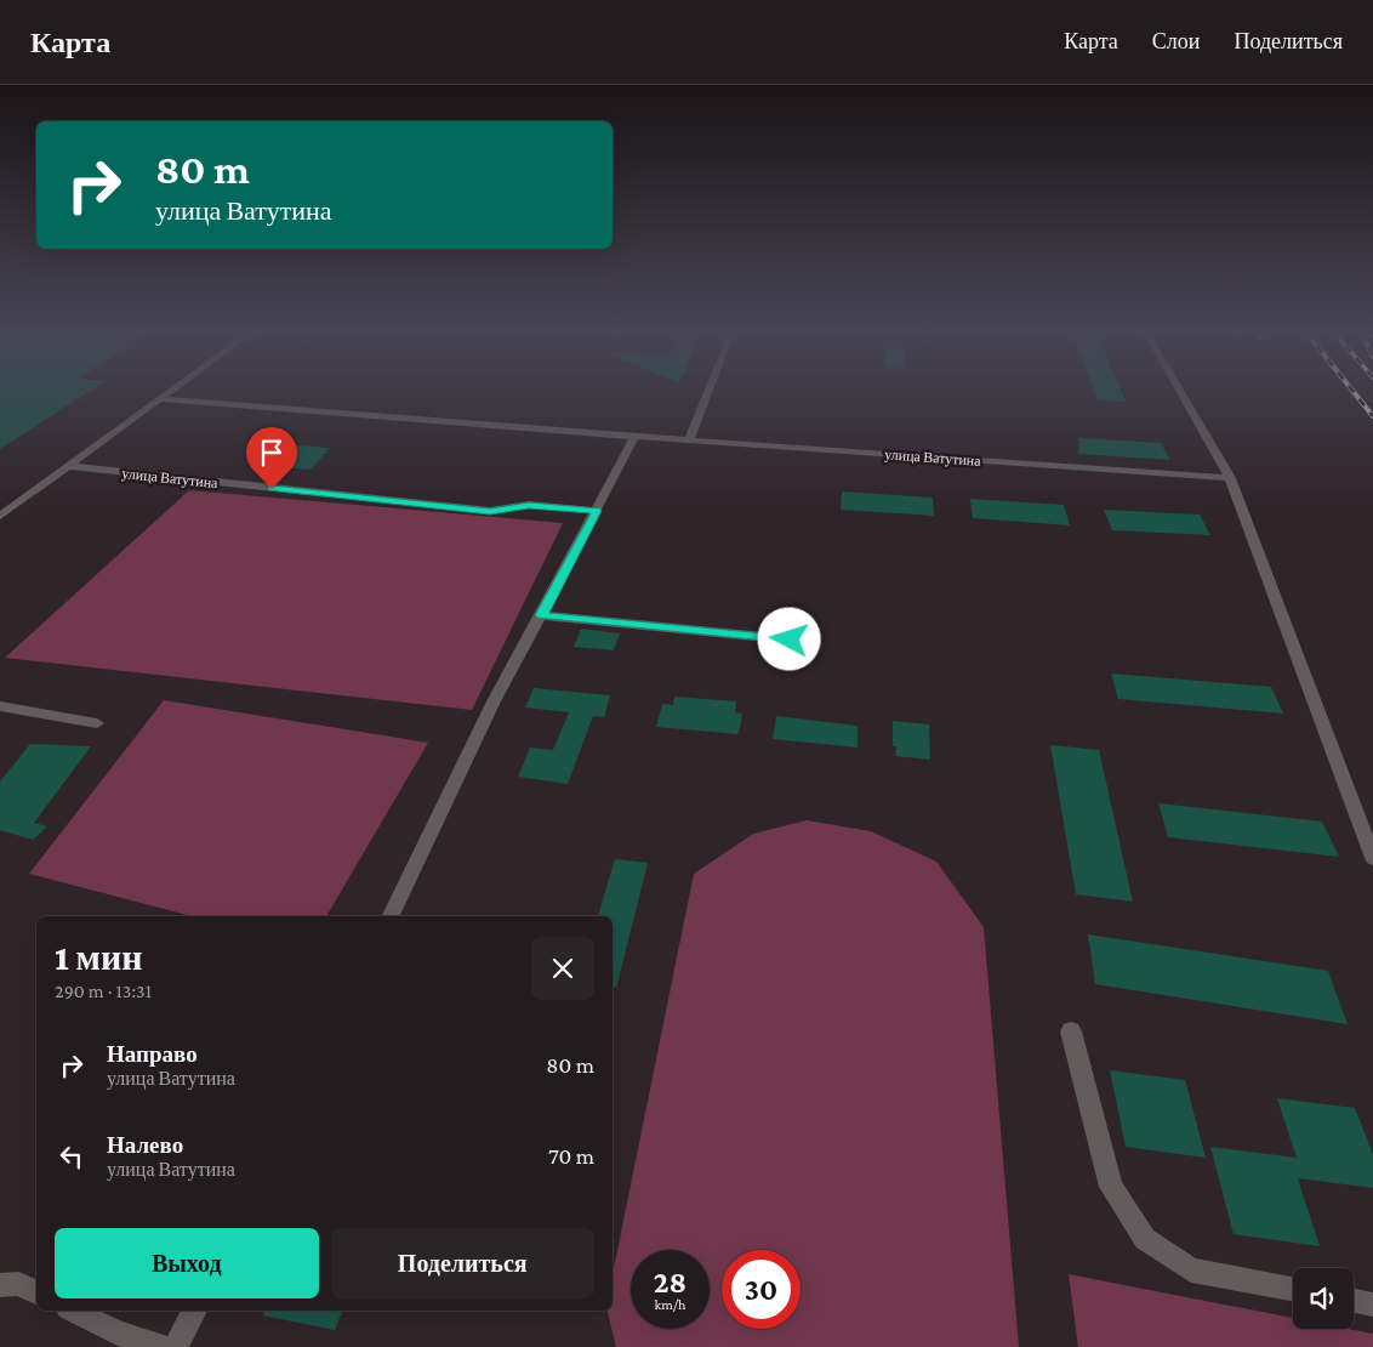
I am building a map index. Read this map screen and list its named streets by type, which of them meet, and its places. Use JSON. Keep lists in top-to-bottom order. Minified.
{"streets":{"street":["улица Ватутина"]},"page":{"header":"Карта","nav":["Карта","Слои","Поделиться"],"turn":["80 m","улица Ватутина"],"heading":["1 мин","290 m · 13:31"],"list":[{"name":"Направо","note":"улица Ватутина","value":"80 m"},{"name":"Налево","note":"улица Ватутина","value":"70 m"}],"buttons":["Выход","Поделиться"],"speed":"28 km/h","limit":"30"}}
